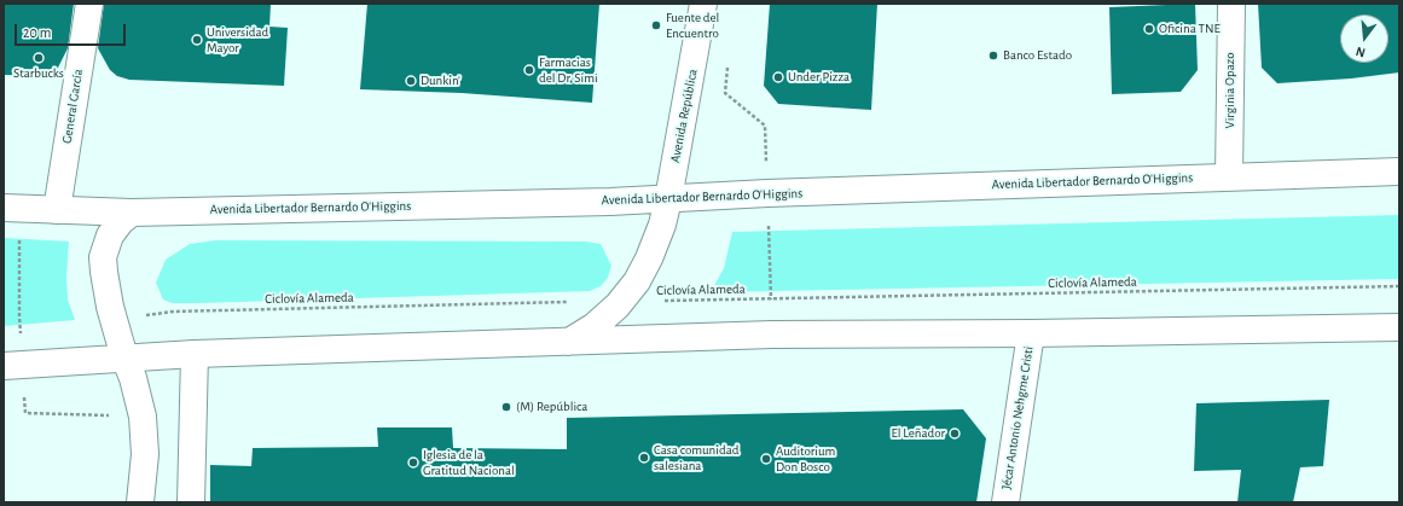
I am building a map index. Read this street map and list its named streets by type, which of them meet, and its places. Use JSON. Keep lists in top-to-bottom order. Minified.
{"streets":{"main road":["Virginia Opazo","General García","Avenida República","Avenida Libertador Bernardo O'Higgins","Jécar Antonio Nehgme Cristi"],"path":["Ciclovía Alameda"]},"crossings":[["Virginia Opazo","Avenida Libertador Bernardo O'Higgins"],["General García","Avenida Libertador Bernardo O'Higgins"],["Avenida República","Avenida Libertador Bernardo O'Higgins"],["Avenida República","Ciclovía Alameda"]],"places":["Fuente del Encuentro","Oficina TNE","Universidad Mayor","Banco Estado","Starbucks","Farmacias del Dr. Simi","Under Pizza","Dunkin'","(M) República","El Leñador","Casa comunidad salesiana","Auditorium Don Bosco","Iglesia de la Gratitud Nacional"],"scale_bar":"20 m","north":"bottom"}
